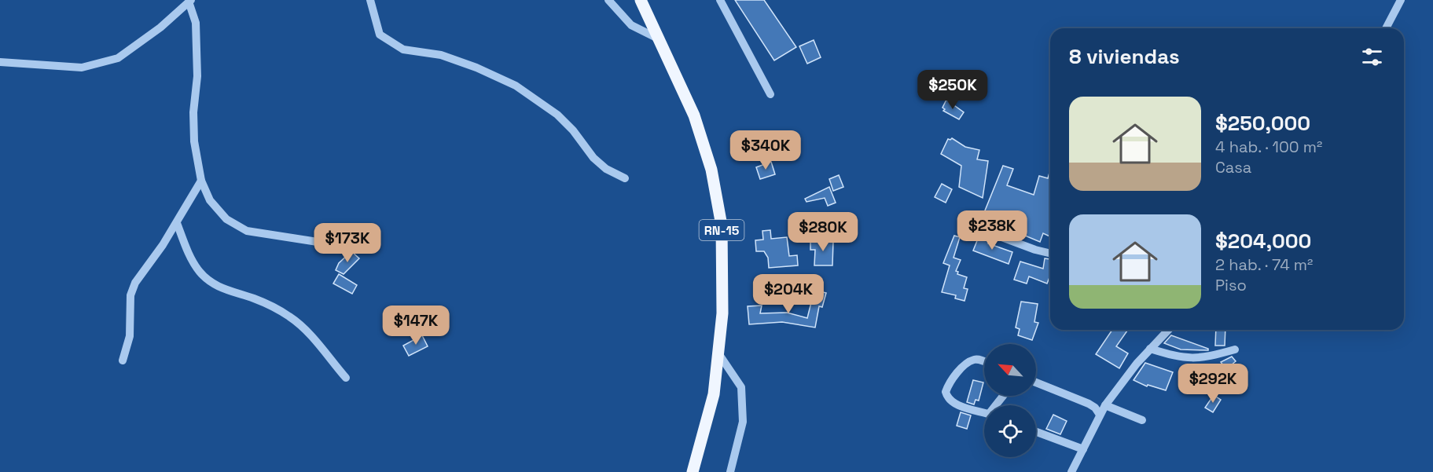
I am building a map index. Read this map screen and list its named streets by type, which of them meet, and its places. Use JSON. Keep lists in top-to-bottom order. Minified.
{"streets":{"main road":["RN-15"]},"north":"top left","page":{"heading":"8 viviendas","price":["$250K","$340K","$238K","$280K","$173K","$204K","$147K","$292K"],"list":[{"name":"$250,000","note":"4 hab. · 100 m² · Casa"},{"name":"$204,000","note":"2 hab. · 74 m² · Piso"}]}}
